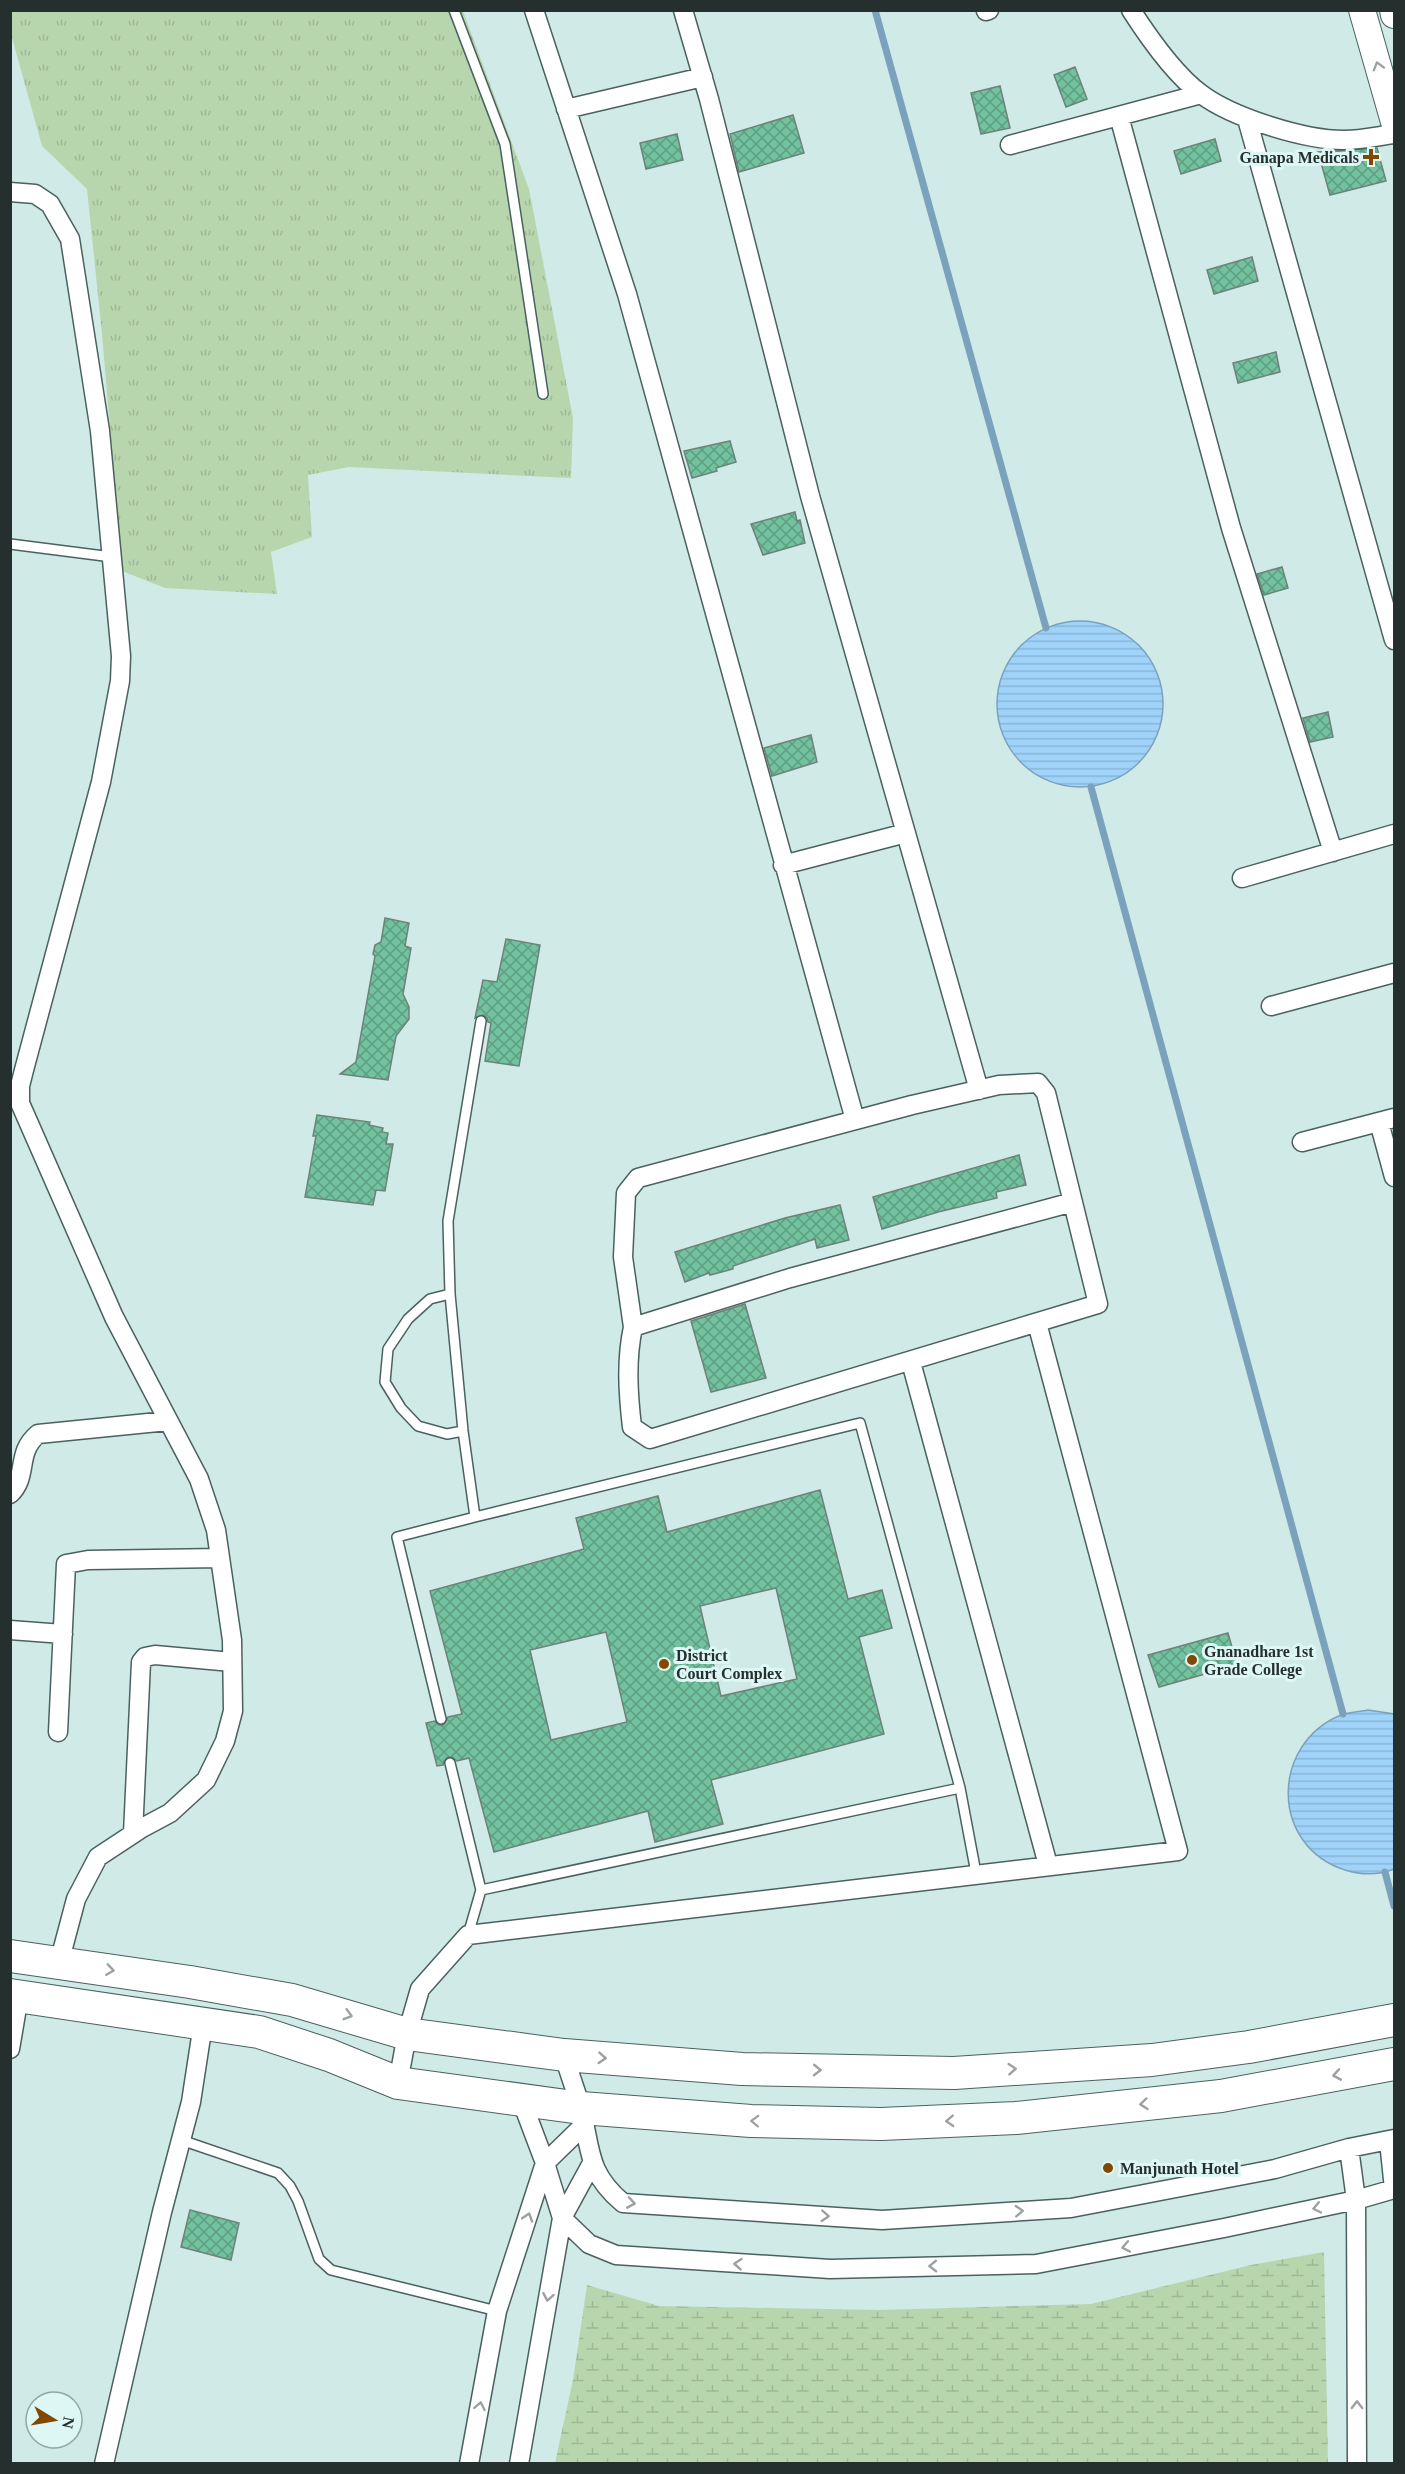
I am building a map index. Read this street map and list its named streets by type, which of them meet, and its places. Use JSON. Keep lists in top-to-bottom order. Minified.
{"places":{"health":["Ganapa Medicals"],"other":["Gnanadhare 1st Grade College","District Court Complex","Manjunath Hotel"]},"north":"right"}
